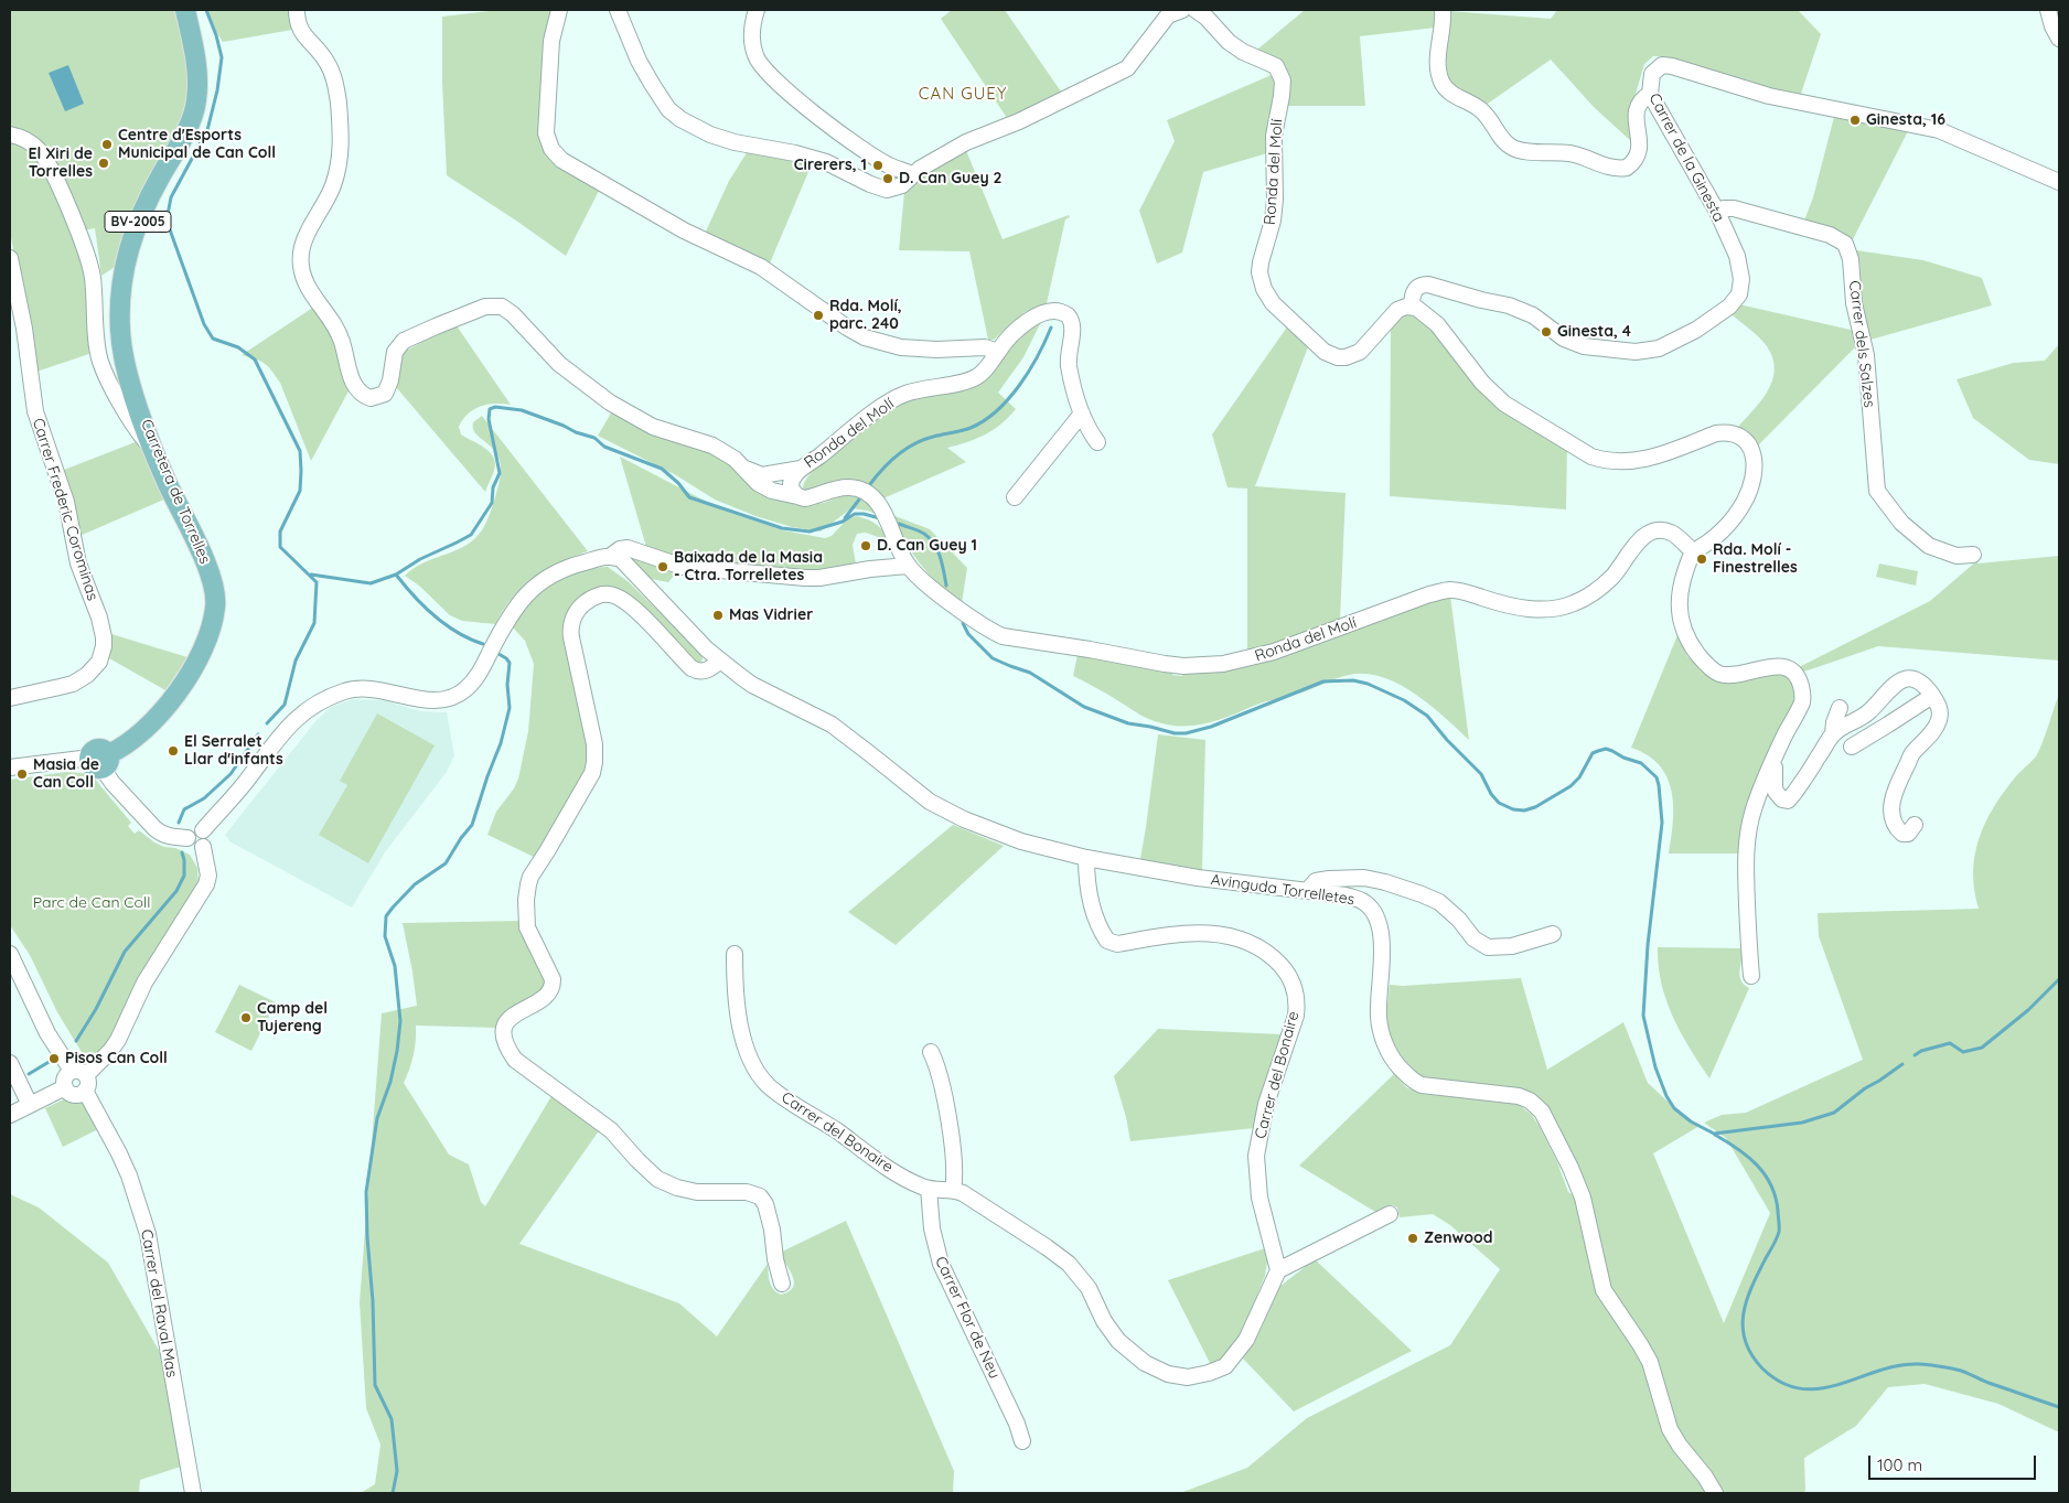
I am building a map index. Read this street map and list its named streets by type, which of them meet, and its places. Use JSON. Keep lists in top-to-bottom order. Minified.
{"streets":{"main road":["BV-2005","Carretera de Torrelles"],"street":["Carrer de la Ginesta","Ronda del Molí","Carrer dels Salzes","Carrer Frederic Corominas","Avinguda Torrelletes","Carrer del Bonaire","Carrer del Raval Mas","Carrer Flor de Neu"]},"crossings":[["Carrer de la Ginesta","Ronda del Molí"],["Carrer de la Ginesta","Carrer dels Salzes"],["BV-2005","Carretera de Torrelles"],["Avinguda Torrelletes","Carrer del Bonaire"],["Carrer del Bonaire","Carrer Flor de Neu"]],"districts":["CAN GUEY"],"parks":["Parc de Can Coll"],"places":["Ginesta, 16","Centre d'Esports Municipal de Can Coll","El Xiri de Torrelles","Cirerers, 1","D. Can Guey 2","Rda. Molí, parc. 240","Ginesta, 4","D. Can Guey 1","Rda. Molí - Finestrelles","Baixada de la Masia - Ctra. Torrelletes","Mas Vidrier","El Serralet Llar d'infants","Masia de Can Coll","Camp del Tujereng","Pisos Can Coll","Zenwood"],"scale_bar":"100 m"}
